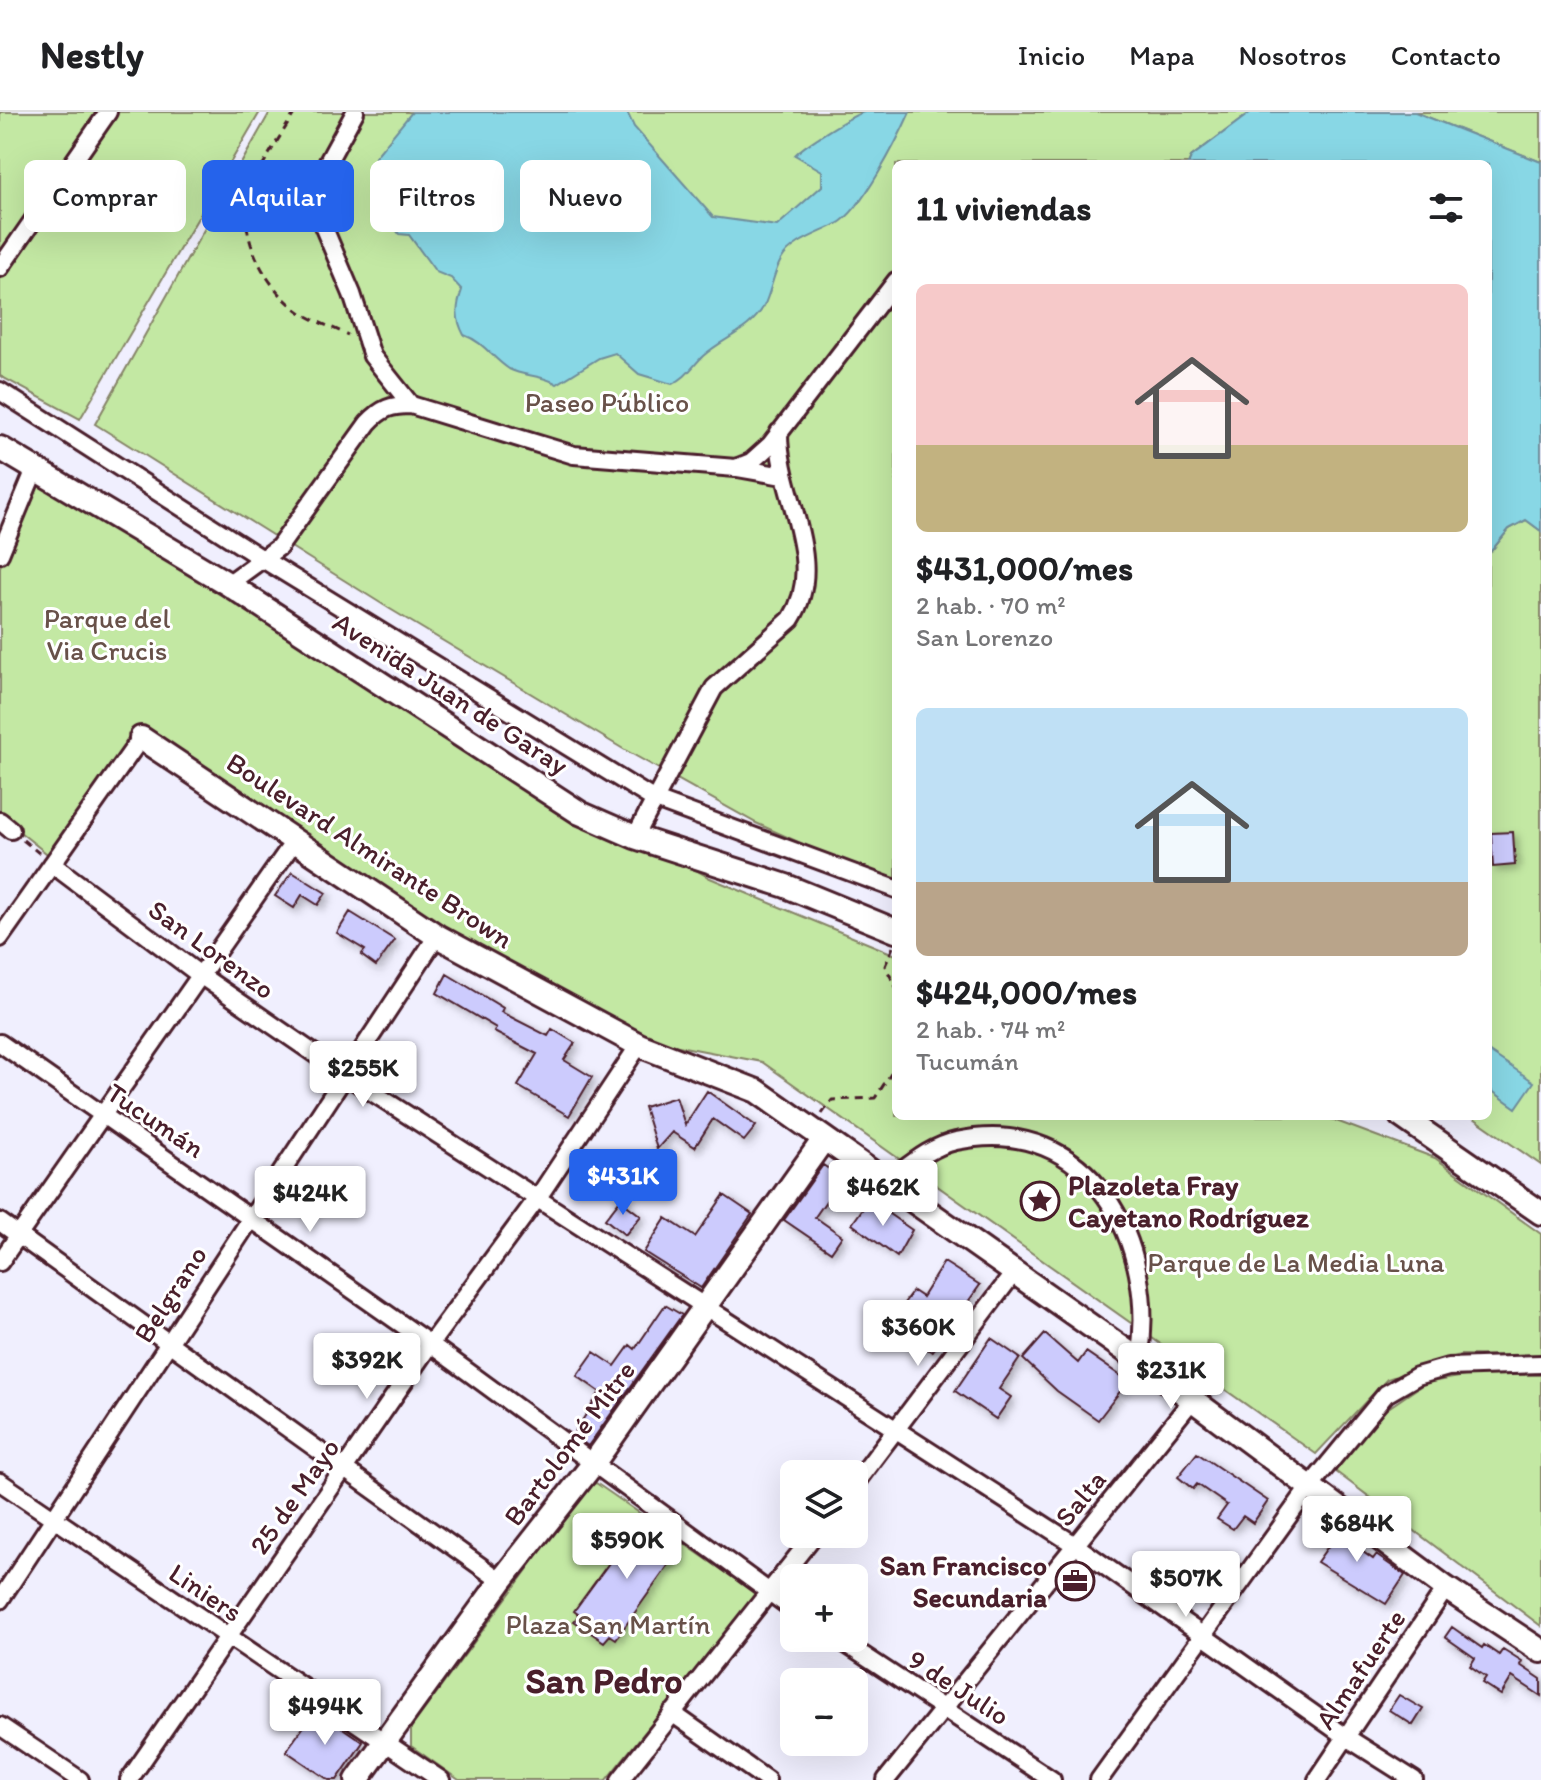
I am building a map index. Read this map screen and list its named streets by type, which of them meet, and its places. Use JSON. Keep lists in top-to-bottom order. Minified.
{"streets":{"main road":["Avenida Juan de Garay","Boulevard Almirante Brown","Bartolomé Mitre"],"street":["San Lorenzo","Tucumán","Belgrano","25 de Mayo","Salta","Liniers","Almafuerte","9 de Julio"]},"crossings":[["Boulevard Almirante Brown","Belgrano"],["Boulevard Almirante Brown","Bartolomé Mitre"],["Boulevard Almirante Brown","25 de Mayo"],["Boulevard Almirante Brown","Salta"],["Boulevard Almirante Brown","Almafuerte"],["San Lorenzo","Belgrano"],["San Lorenzo","Bartolomé Mitre"],["San Lorenzo","25 de Mayo"],["San Lorenzo","Salta"],["San Lorenzo","Almafuerte"],["Tucumán","Belgrano"],["Tucumán","Bartolomé Mitre"],["Tucumán","25 de Mayo"],["Belgrano","Liniers"],["Bartolomé Mitre","Liniers"],["25 de Mayo","Liniers"],["Salta","9 de Julio"]],"districts":["San Pedro"],"parks":["Paseo Público","Parque del Via Crucis","Parque de La Media Luna","Plaza San Martín"],"places":{"place":["Plazoleta Fray Cayetano Rodríguez"],"office":["San Francisco Secundaria"]},"page":{"header":"Nestly","nav":["Inicio","Mapa","Nosotros","Contacto"],"chip":["Comprar","Alquilar","Filtros","Nuevo"],"heading":"11 viviendas","list":[{"name":"$431,000/mes","note":"2 hab. · 70 m² · San Lorenzo"},{"name":"$424,000/mes","note":"2 hab. · 74 m² · Tucumán"}],"price":["$255K","$431K","$462K","$424K","$360K","$392K","$231K","$684K","$590K","$507K","$494K"],"map_buttons":["+","−"]}}
